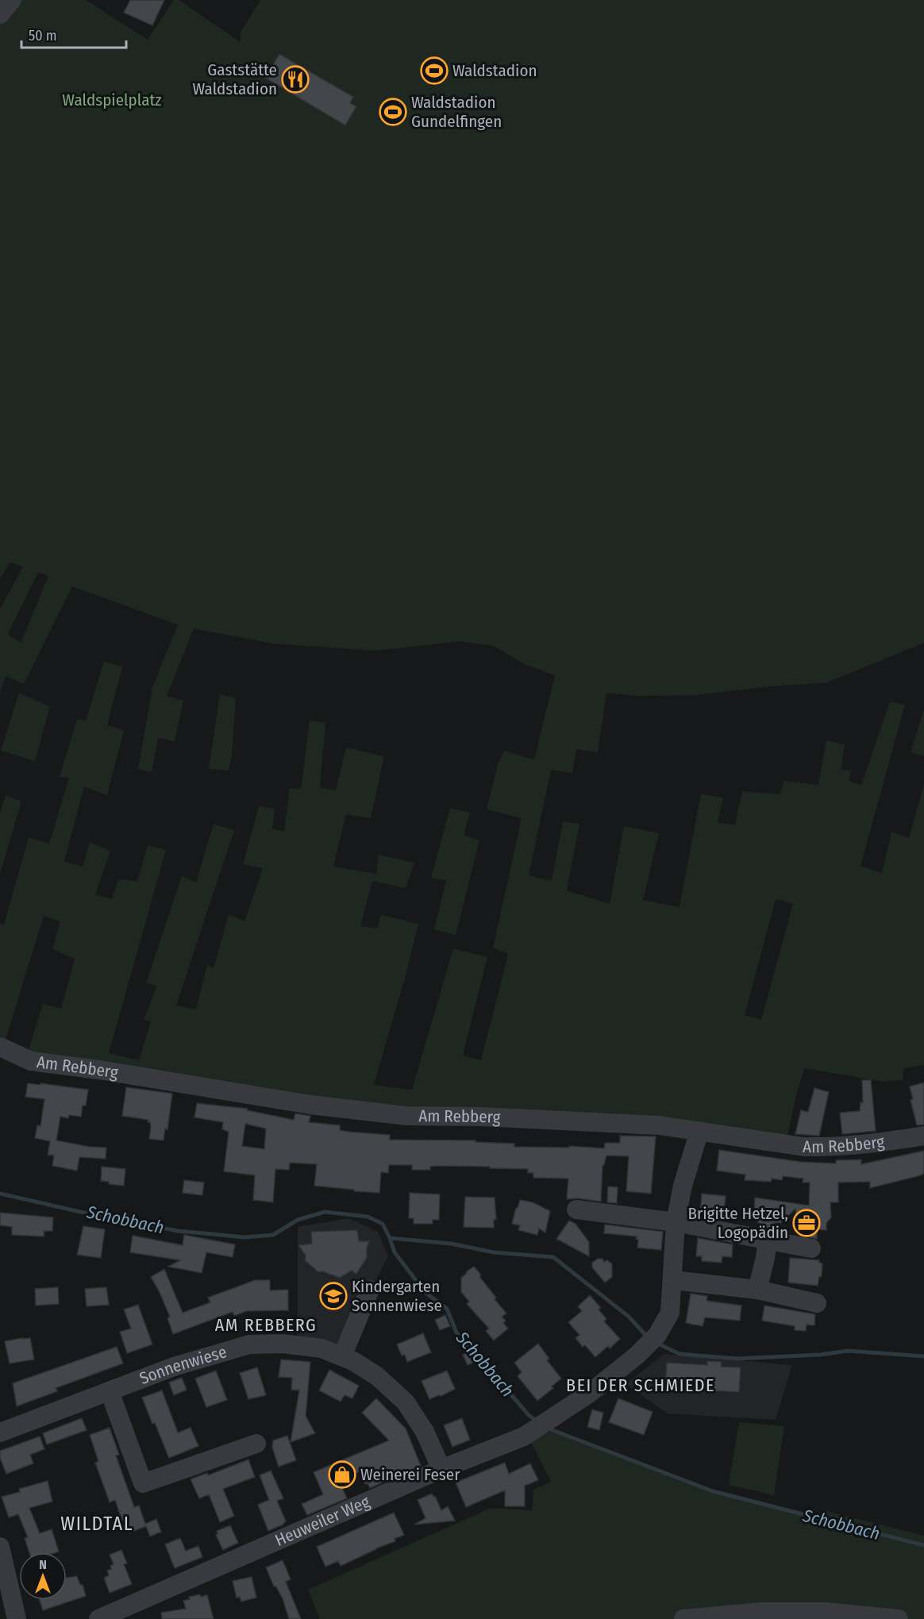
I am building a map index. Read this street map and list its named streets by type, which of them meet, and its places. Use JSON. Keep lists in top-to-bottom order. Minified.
{"streets":{"street":["Am Rebberg","Sonnenwiese","Heuweiler Weg"]},"crossings":[["Am Rebberg","Heuweiler Weg"],["Sonnenwiese","Heuweiler Weg"]],"districts":["AM REBBERG","BEI DER SCHMIEDE","WILDTAL"],"water":["Schobbach"],"parks":["Waldspielplatz"],"places":{"sports":["Waldstadion","Waldstadion Gundelfingen"],"restaurant":["Gaststätte Waldstadion"],"office":["Brigitte Hetzel, Logopädin"],"school or university":["Kindergarten Sonnenwiese"],"shop":["Weinerei Feser"]},"scale_bar":"50 m","north":"top"}
